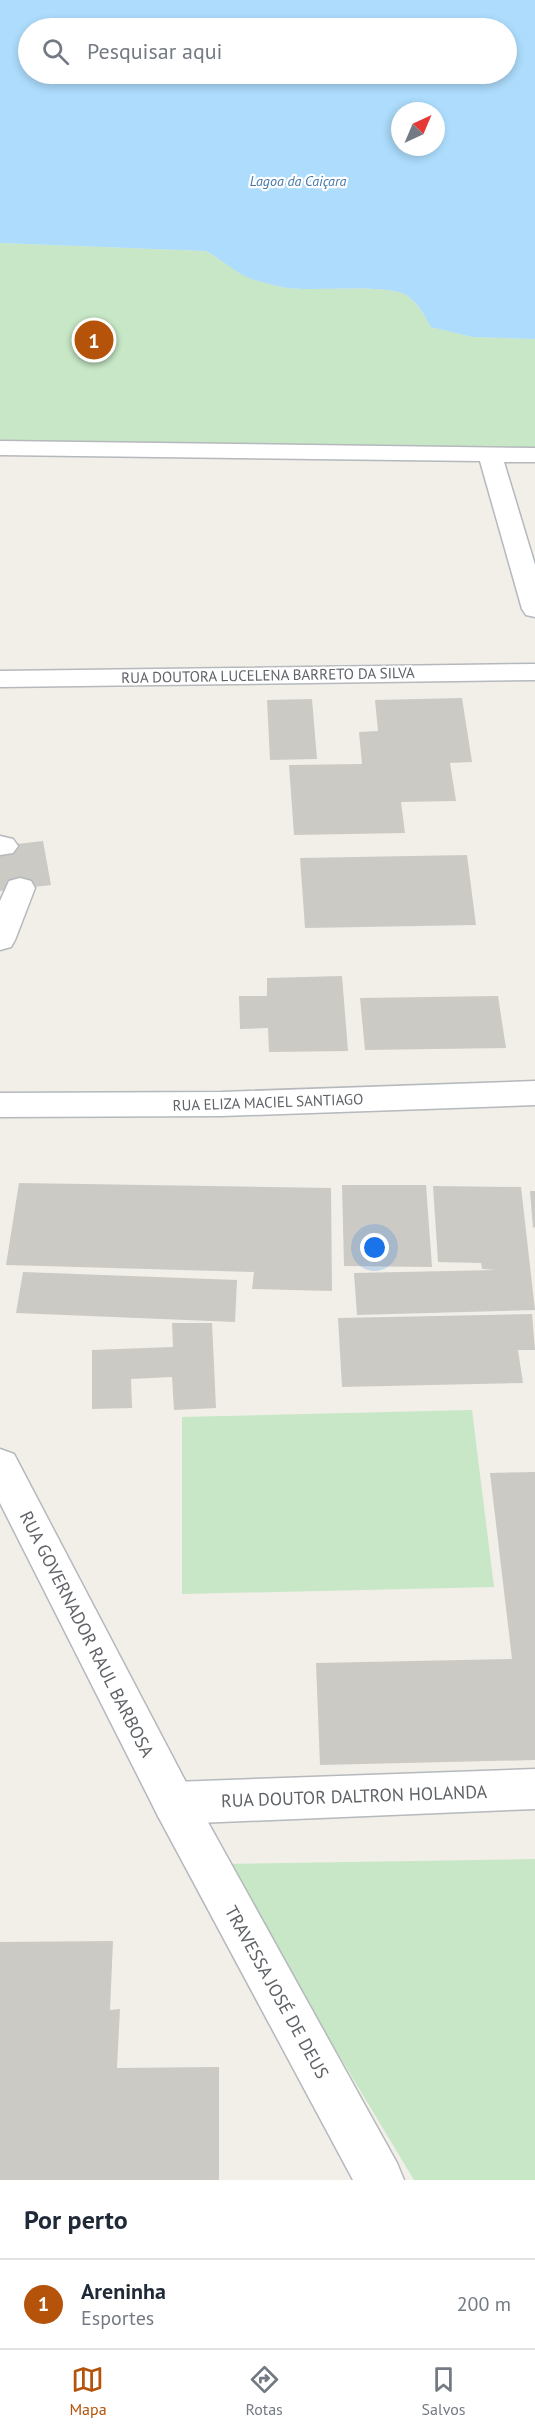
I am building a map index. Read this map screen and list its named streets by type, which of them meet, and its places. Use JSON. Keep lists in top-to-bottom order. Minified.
{"streets":{"street":["RUA DOUTORA LUCELENA BARRETO DA SILVA","RUA ELIZA MACIEL SANTIAGO","RUA GOVERNADOR RAUL BARBOSA","RUA DOUTOR DALTRON HOLANDA","TRAVESSA JOSÉ DE DEUS"]},"crossings":[["RUA GOVERNADOR RAUL BARBOSA","RUA DOUTOR DALTRON HOLANDA"],["RUA GOVERNADOR RAUL BARBOSA","TRAVESSA JOSÉ DE DEUS"],["RUA DOUTOR DALTRON HOLANDA","TRAVESSA JOSÉ DE DEUS"]],"water":["Lagoa da Caiçara"],"north":"top right","page":{"search":"Pesquisar aqui","pins":"1","heading":"Por perto","list":[{"mark":"1","name":"Areninha","note":"Esportes","value":"200 m"}],"nav":["Mapa","Rotas","Salvos"]}}
